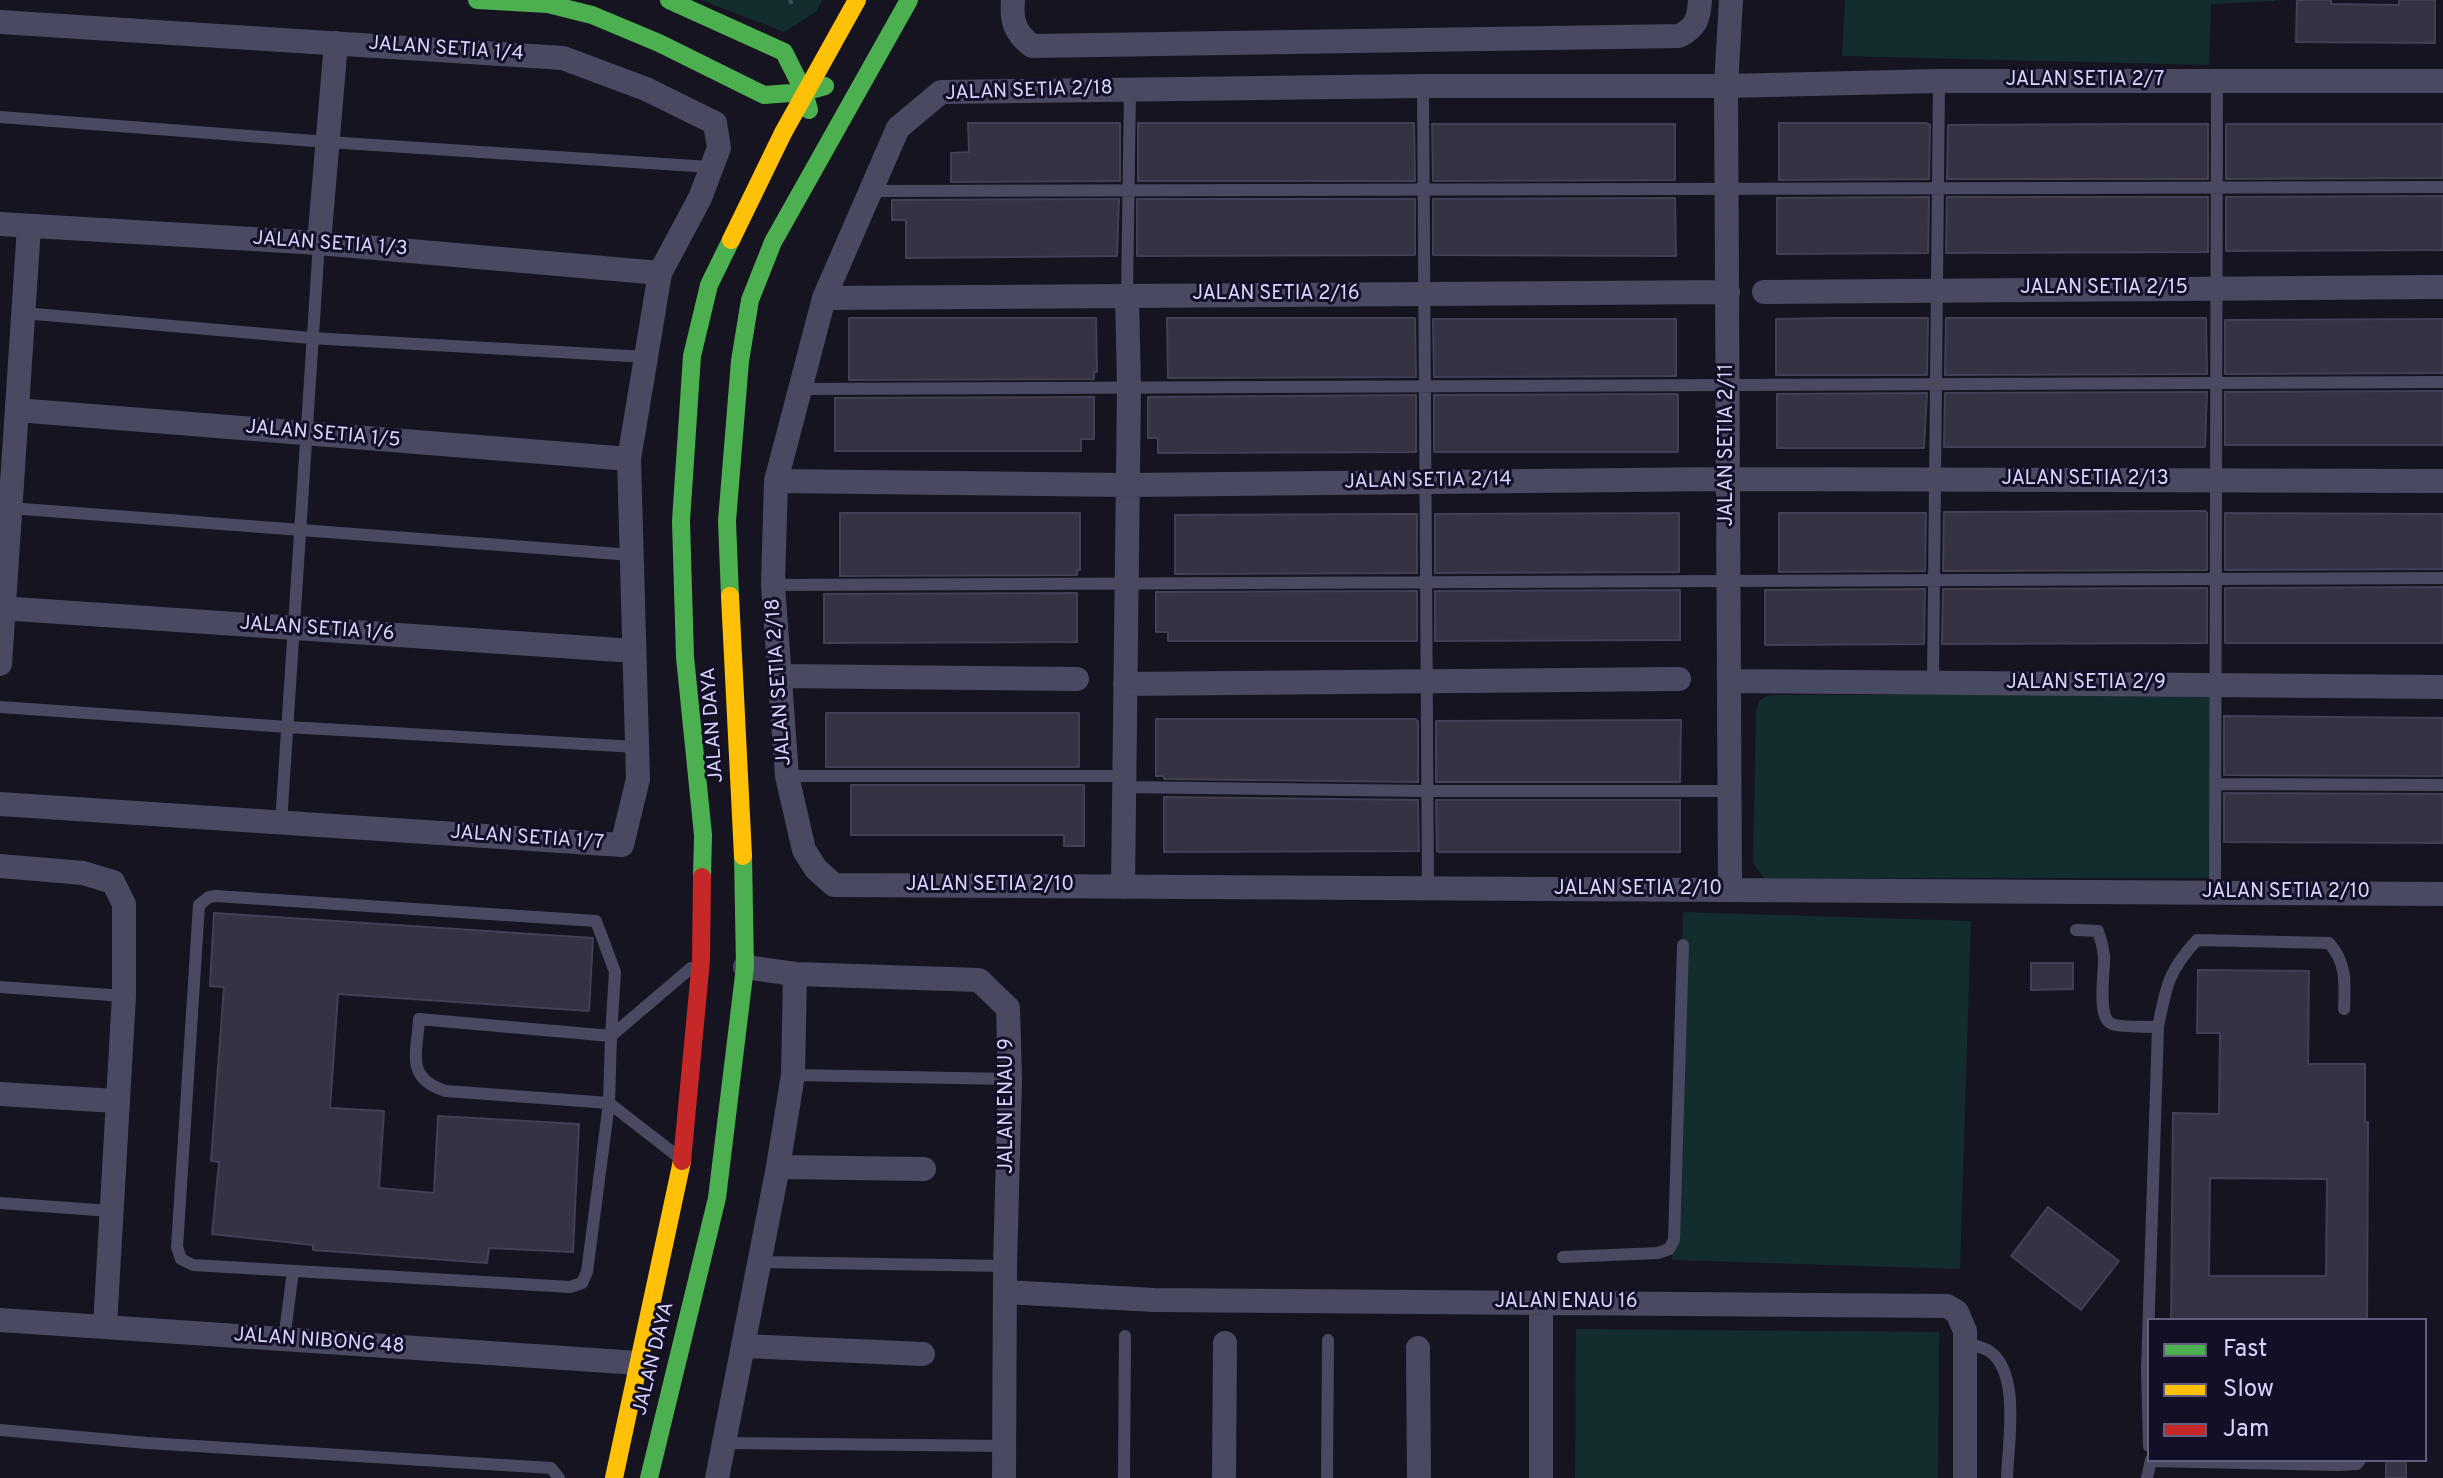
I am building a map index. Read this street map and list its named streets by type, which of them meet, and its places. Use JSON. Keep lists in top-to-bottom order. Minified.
{"streets":{"main road":["JALAN DAYA"],"street":["JALAN SETIA 1/4","JALAN SETIA 2/7","JALAN SETIA 2/18","JALAN SETIA 1/3","JALAN SETIA 2/15","JALAN SETIA 2/16","JALAN SETIA 1/5","JALAN SETIA 2/11","JALAN SETIA 2/13","JALAN SETIA 2/14","JALAN SETIA 1/6","JALAN SETIA 2/9","JALAN SETIA 1/7","JALAN SETIA 2/10","JALAN ENAU 9","JALAN ENAU 16","JALAN NIBONG 48"]},"crossings":[["JALAN SETIA 1/4","JALAN SETIA 1/3"],["JALAN SETIA 1/4","JALAN SETIA 1/7"],["JALAN SETIA 2/7","JALAN SETIA 2/18"],["JALAN SETIA 2/7","JALAN SETIA 2/11"],["JALAN SETIA 2/18","JALAN SETIA 2/16"],["JALAN SETIA 2/18","JALAN SETIA 2/11"],["JALAN SETIA 2/18","JALAN SETIA 2/14"],["JALAN SETIA 2/18","JALAN SETIA 2/10"],["JALAN SETIA 1/3","JALAN SETIA 1/7"],["JALAN SETIA 2/16","JALAN SETIA 2/11"],["JALAN SETIA 1/5","JALAN SETIA 1/7"],["JALAN SETIA 2/11","JALAN SETIA 2/13"],["JALAN SETIA 2/11","JALAN SETIA 2/14"],["JALAN SETIA 2/11","JALAN SETIA 2/9"],["JALAN SETIA 2/11","JALAN SETIA 2/10"],["JALAN SETIA 2/13","JALAN SETIA 2/14"],["JALAN SETIA 1/6","JALAN SETIA 1/7"],["JALAN DAYA","JALAN ENAU 9"],["JALAN DAYA","JALAN NIBONG 48"],["JALAN ENAU 9","JALAN ENAU 16"]],"legend":["Fast","Slow","Jam"]}
